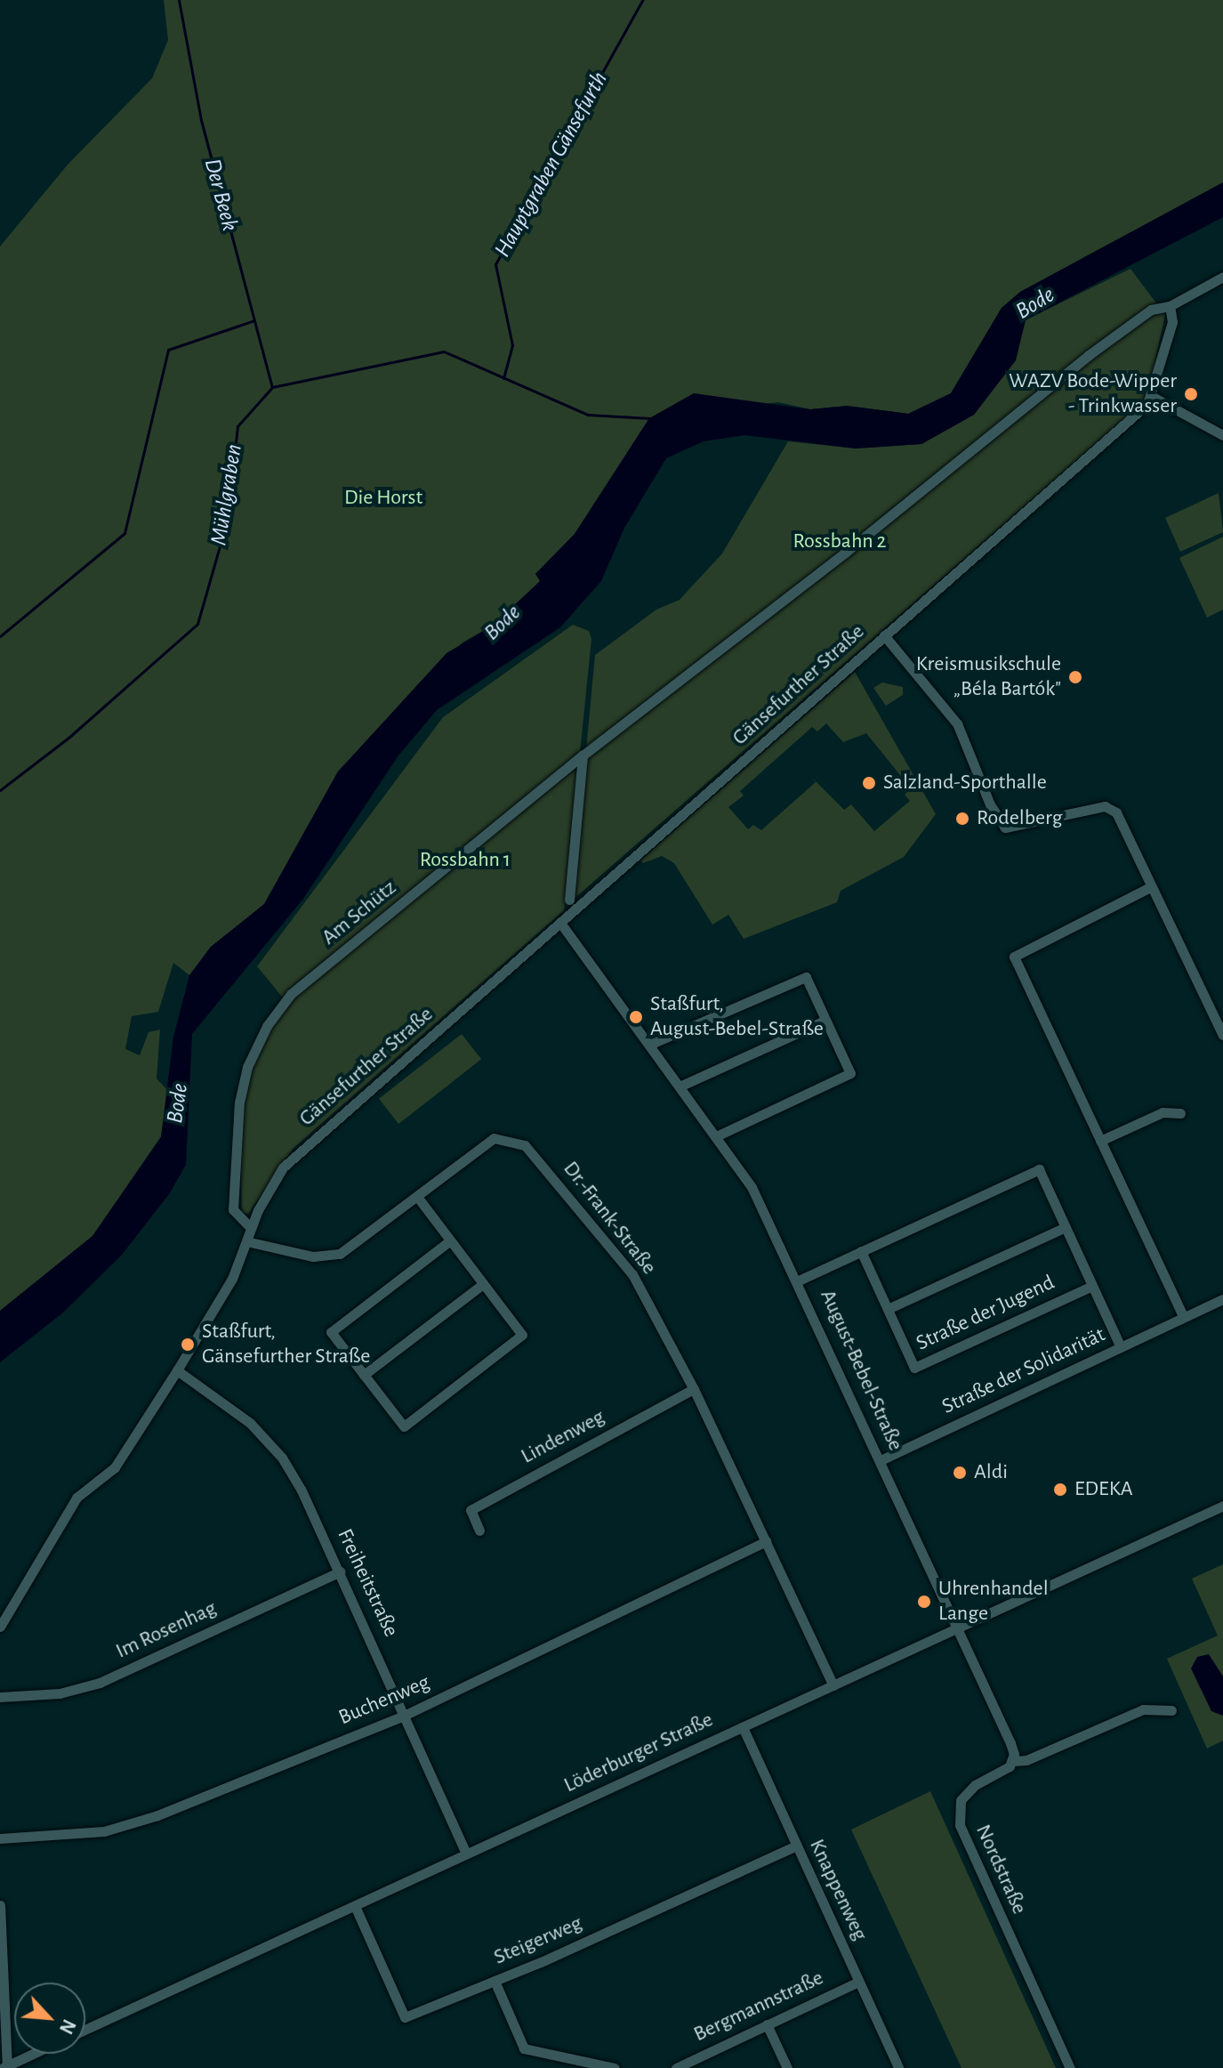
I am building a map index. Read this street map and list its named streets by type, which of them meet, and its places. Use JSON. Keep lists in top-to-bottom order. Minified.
{"streets":{"street":["Gänsefurther Straße","Am Schütz","Dr.-Frank-Straße","Straße der Jugend","August-Bebel-Straße","Straße der Solidarität","Lindenweg","Freiheitstraße","Im Rosenhag","Buchenweg","Löderburger Straße","Nordstraße","Knappenweg","Steigerweg","Bergmannstraße"]},"crossings":[["Gänsefurther Straße","Am Schütz"],["Gänsefurther Straße","Dr.-Frank-Straße"],["Gänsefurther Straße","August-Bebel-Straße"],["Gänsefurther Straße","Freiheitstraße"],["Dr.-Frank-Straße","Lindenweg"],["Dr.-Frank-Straße","Buchenweg"],["Dr.-Frank-Straße","Löderburger Straße"],["August-Bebel-Straße","Straße der Solidarität"],["August-Bebel-Straße","Löderburger Straße"],["Freiheitstraße","Im Rosenhag"],["Freiheitstraße","Buchenweg"],["Freiheitstraße","Löderburger Straße"],["Löderburger Straße","Knappenweg"],["Löderburger Straße","Steigerweg"],["Knappenweg","Steigerweg"],["Knappenweg","Bergmannstraße"]],"water":["Hauptgraben Gänsefurth","Der Beek","Bode","Mühlgraben"],"parks":["Die Horst","Rossbahn 2","Rossbahn 1"],"places":["WAZV Bode-Wipper - Trinkwasser","Kreismusikschule „Béla Bartók\"","Salzland-Sporthalle","Rodelberg","Staßfurt, August-Bebel-Straße","Staßfurt, Gänsefurther Straße","Aldi","EDEKA","Uhrenhandel Lange"],"north":"bottom right"}
